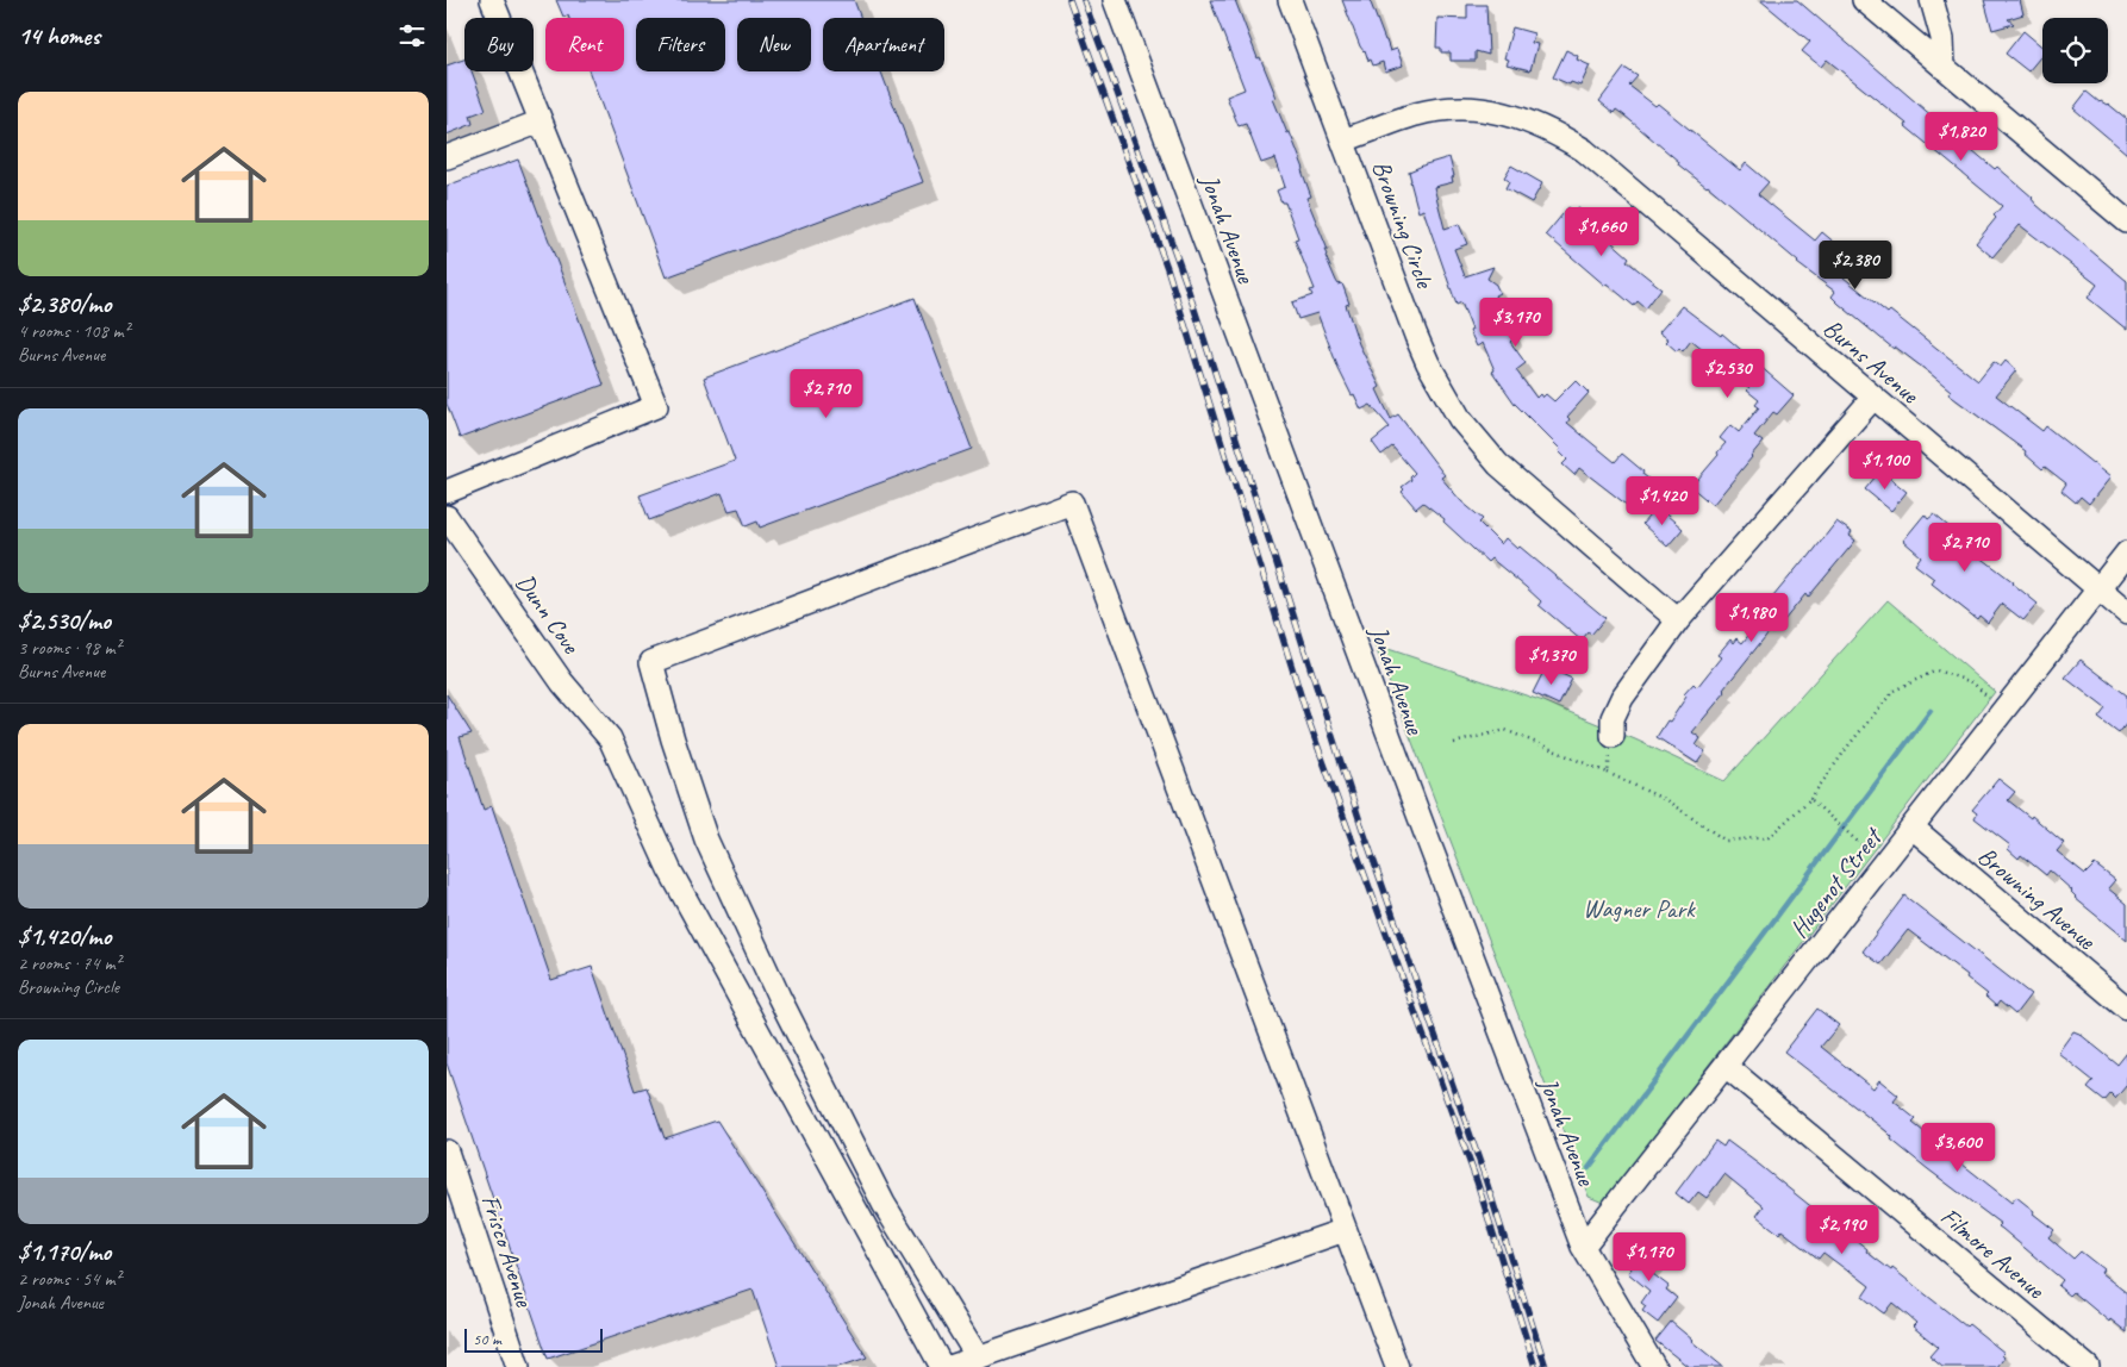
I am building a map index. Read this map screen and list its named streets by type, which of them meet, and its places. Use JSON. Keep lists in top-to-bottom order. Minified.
{"streets":{"street":["Browning Circle","Jonah Avenue","Burns Avenue","Dunn Cove","Hugenot Street","Browning Avenue","Frisco Avenue","Filmore Avenue"]},"crossings":[["Browning Circle","Burns Avenue"],["Jonah Avenue","Hugenot Street"],["Burns Avenue","Hugenot Street"],["Hugenot Street","Browning Avenue"],["Hugenot Street","Filmore Avenue"]],"parks":["Wagner Park"],"scale_bar":"50 m","page":{"heading":"14 homes","chip":["Buy","Rent","Filters","New","Apartment"],"list":[{"name":"$2,380/mo","note":"4 rooms · 108 m² · Burns Avenue"},{"name":"$2,530/mo","note":"3 rooms · 98 m² · Burns Avenue"},{"name":"$1,420/mo","note":"2 rooms · 74 m² · Browning Circle"},{"name":"$1,170/mo","note":"2 rooms · 54 m² · Jonah Avenue"}],"price":["$1,820","$1,660","$2,380","$3,170","$2,530","$2,710","$1,100","$1,420","$2,710","$1,980","$1,370","$3,600","$2,190","$1,170"],"scale":"50 m"}}
